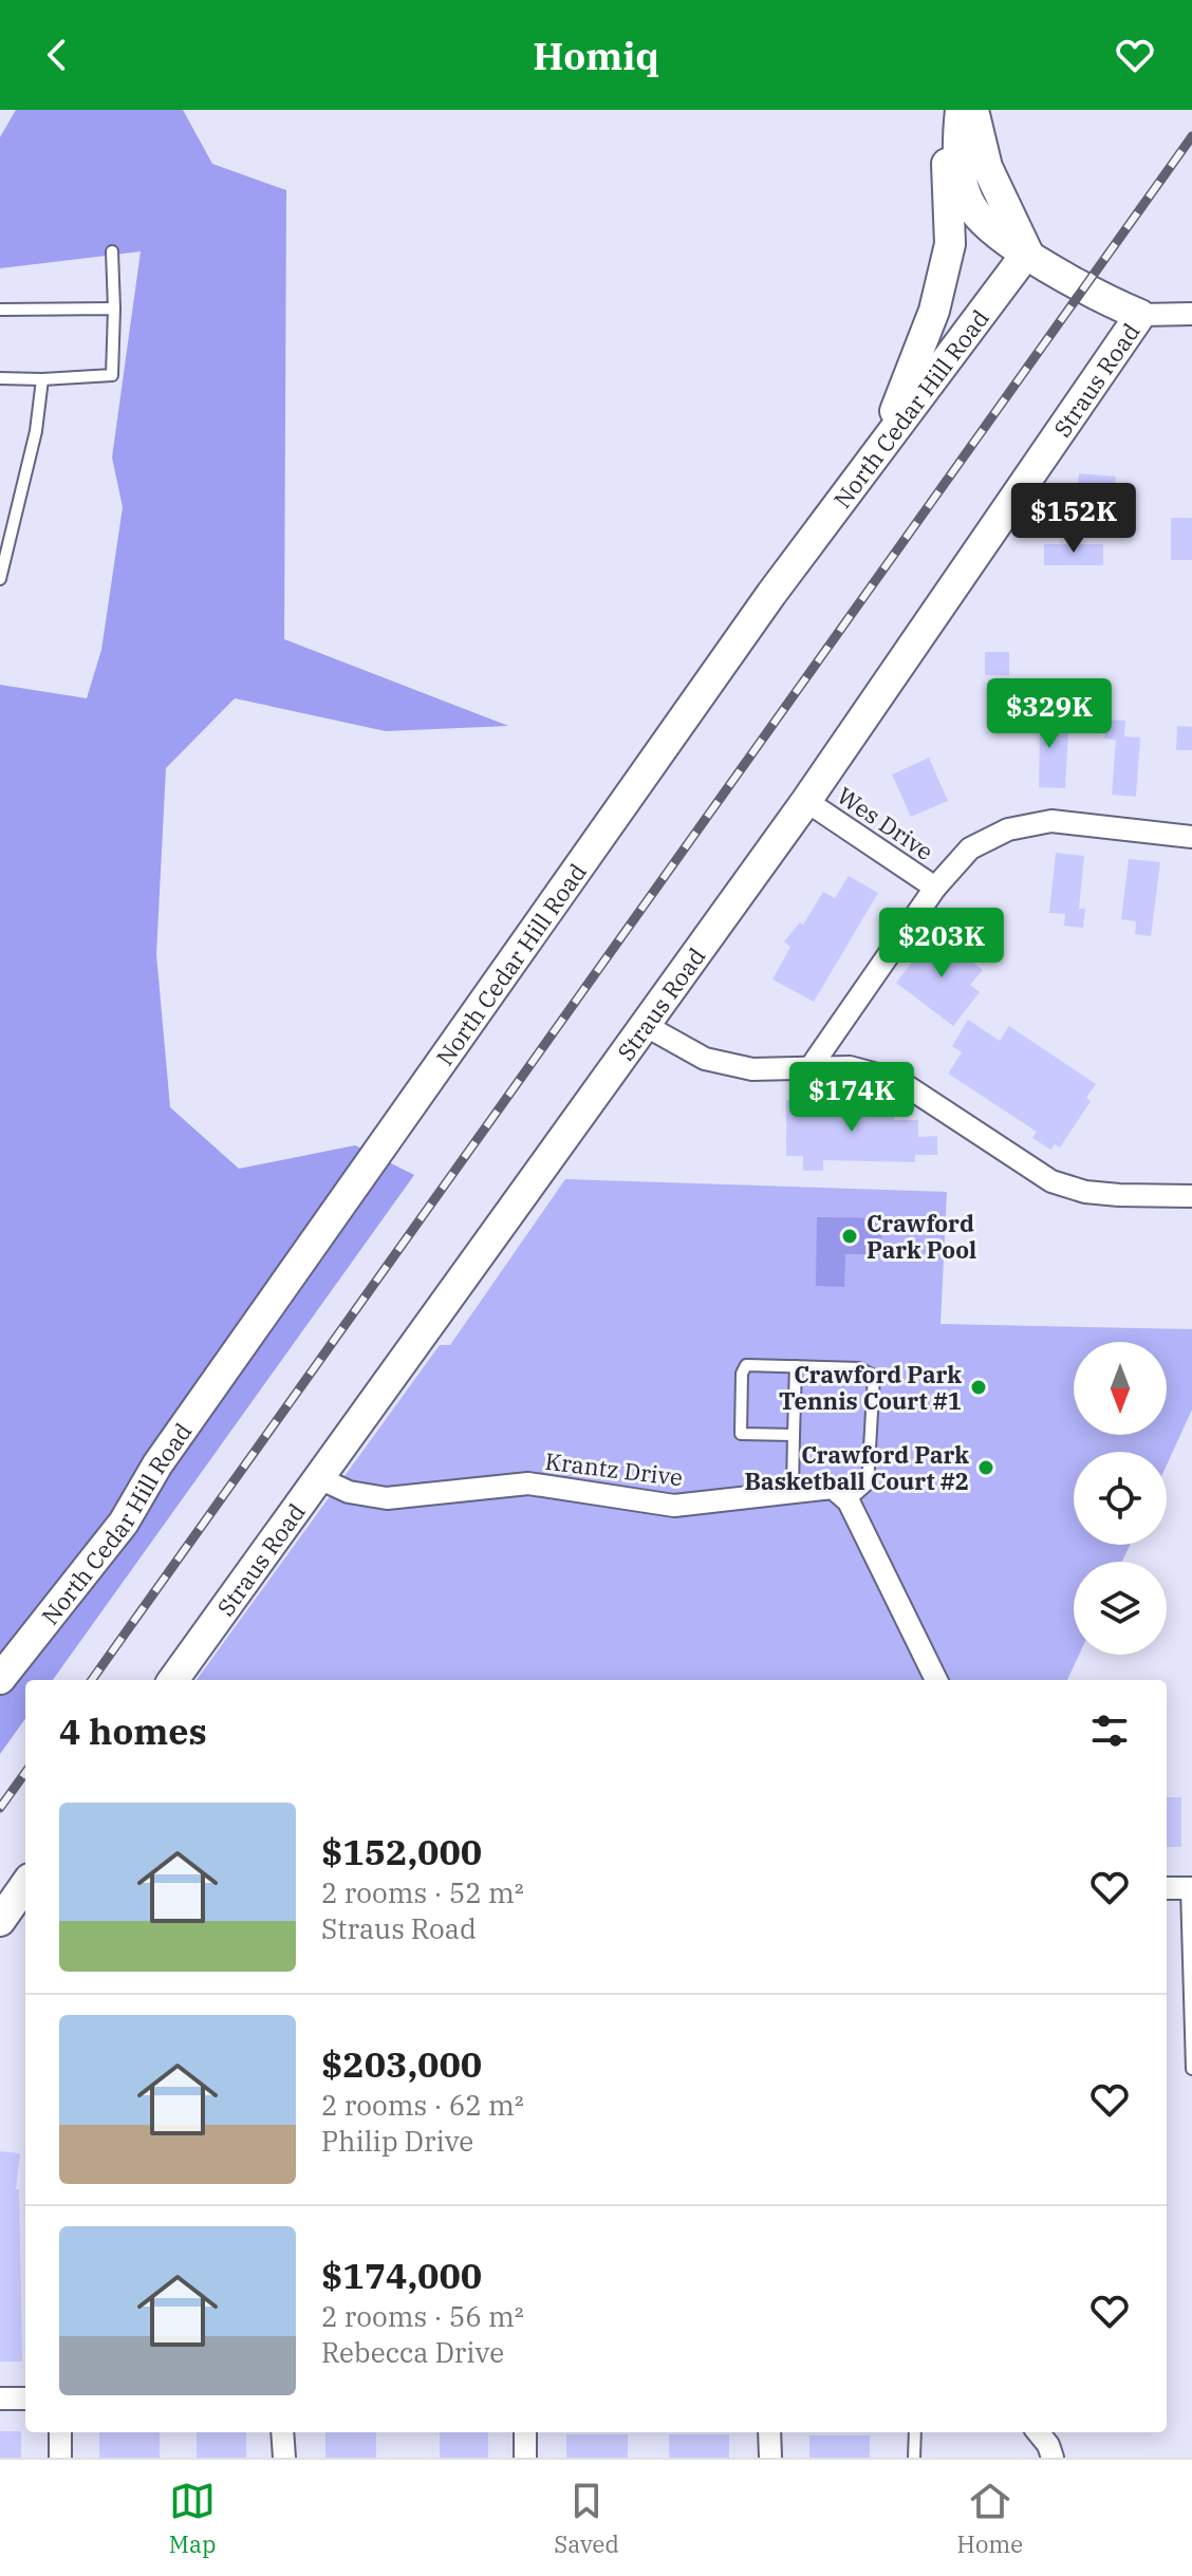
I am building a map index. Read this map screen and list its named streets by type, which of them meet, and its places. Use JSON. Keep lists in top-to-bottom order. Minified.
{"streets":{"street":["Straus Road","North Cedar Hill Road","Wes Drive","Krantz Drive"]},"crossings":[["Straus Road","Wes Drive"],["Straus Road","Krantz Drive"]],"places":["Crawford Park Pool","Crawford Park Tennis Court #1","Crawford Park Basketball Court #2"],"north":"bottom","page":{"header":"Homiq","price":["$152K","$329K","$203K","$174K"],"heading":"4 homes","list":[{"name":"$152,000","note":"2 rooms · 52 m² · Straus Road"},{"name":"$203,000","note":"2 rooms · 62 m² · Philip Drive"},{"name":"$174,000","note":"2 rooms · 56 m² · Rebecca Drive"}],"tabs":["Map","Saved","Home"]}}
